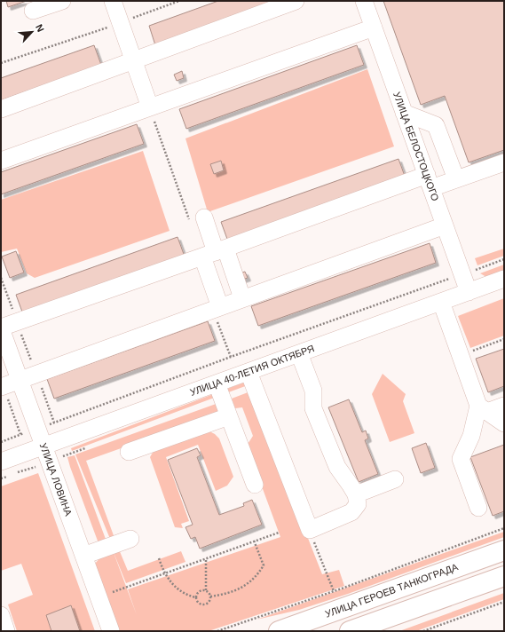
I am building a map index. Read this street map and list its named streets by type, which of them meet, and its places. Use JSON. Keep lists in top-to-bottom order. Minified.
{"streets":{"main road":["УЛИЦА ГЕРОЕВ ТАНКОГРАДА"],"street":["УЛИЦА БЕЛОСТОЦКОГО","УЛИЦА 40-ЛЕТИЯ ОКТЯБРЯ","УЛИЦА ЛОВИНА"]},"crossings":[["УЛИЦА БЕЛОСТОЦКОГО","УЛИЦА 40-ЛЕТИЯ ОКТЯБРЯ"],["УЛИЦА 40-ЛЕТИЯ ОКТЯБРЯ","УЛИЦА ЛОВИНА"]],"north":"top right"}
